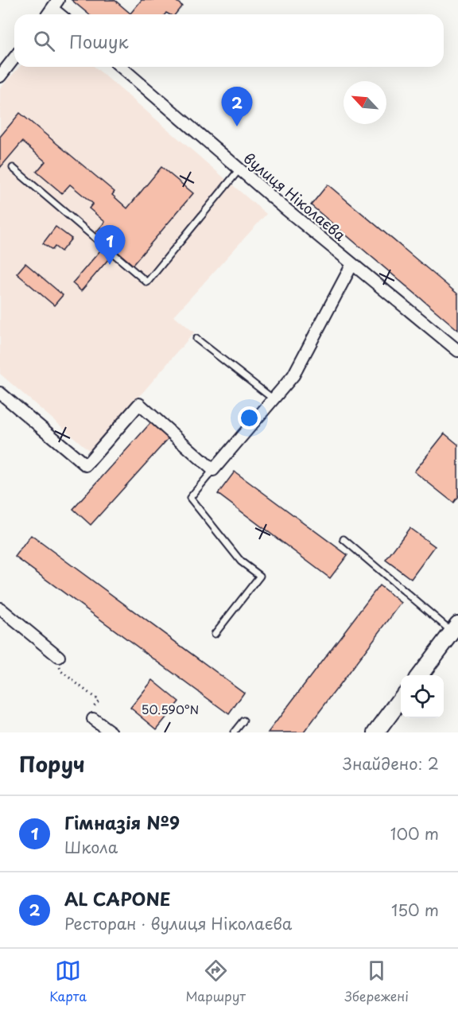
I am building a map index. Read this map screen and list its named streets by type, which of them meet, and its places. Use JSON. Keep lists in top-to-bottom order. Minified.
{"streets":{"street":["вулиця Ніколаєва"]},"north":"top left","page":{"search":"Пошук","pins":["2","1"],"heading":["Поруч","Знайдено: 2"],"list":[{"mark":"1","name":"Гімназія №9","note":"Школа","value":"100 m"},{"mark":"2","name":"AL CAPONE","note":"Ресторан · вулиця Ніколаєва","value":"150 m"}],"nav":["Карта","Маршрут","Збережені"]},"coordinates":["50.590°N"]}
